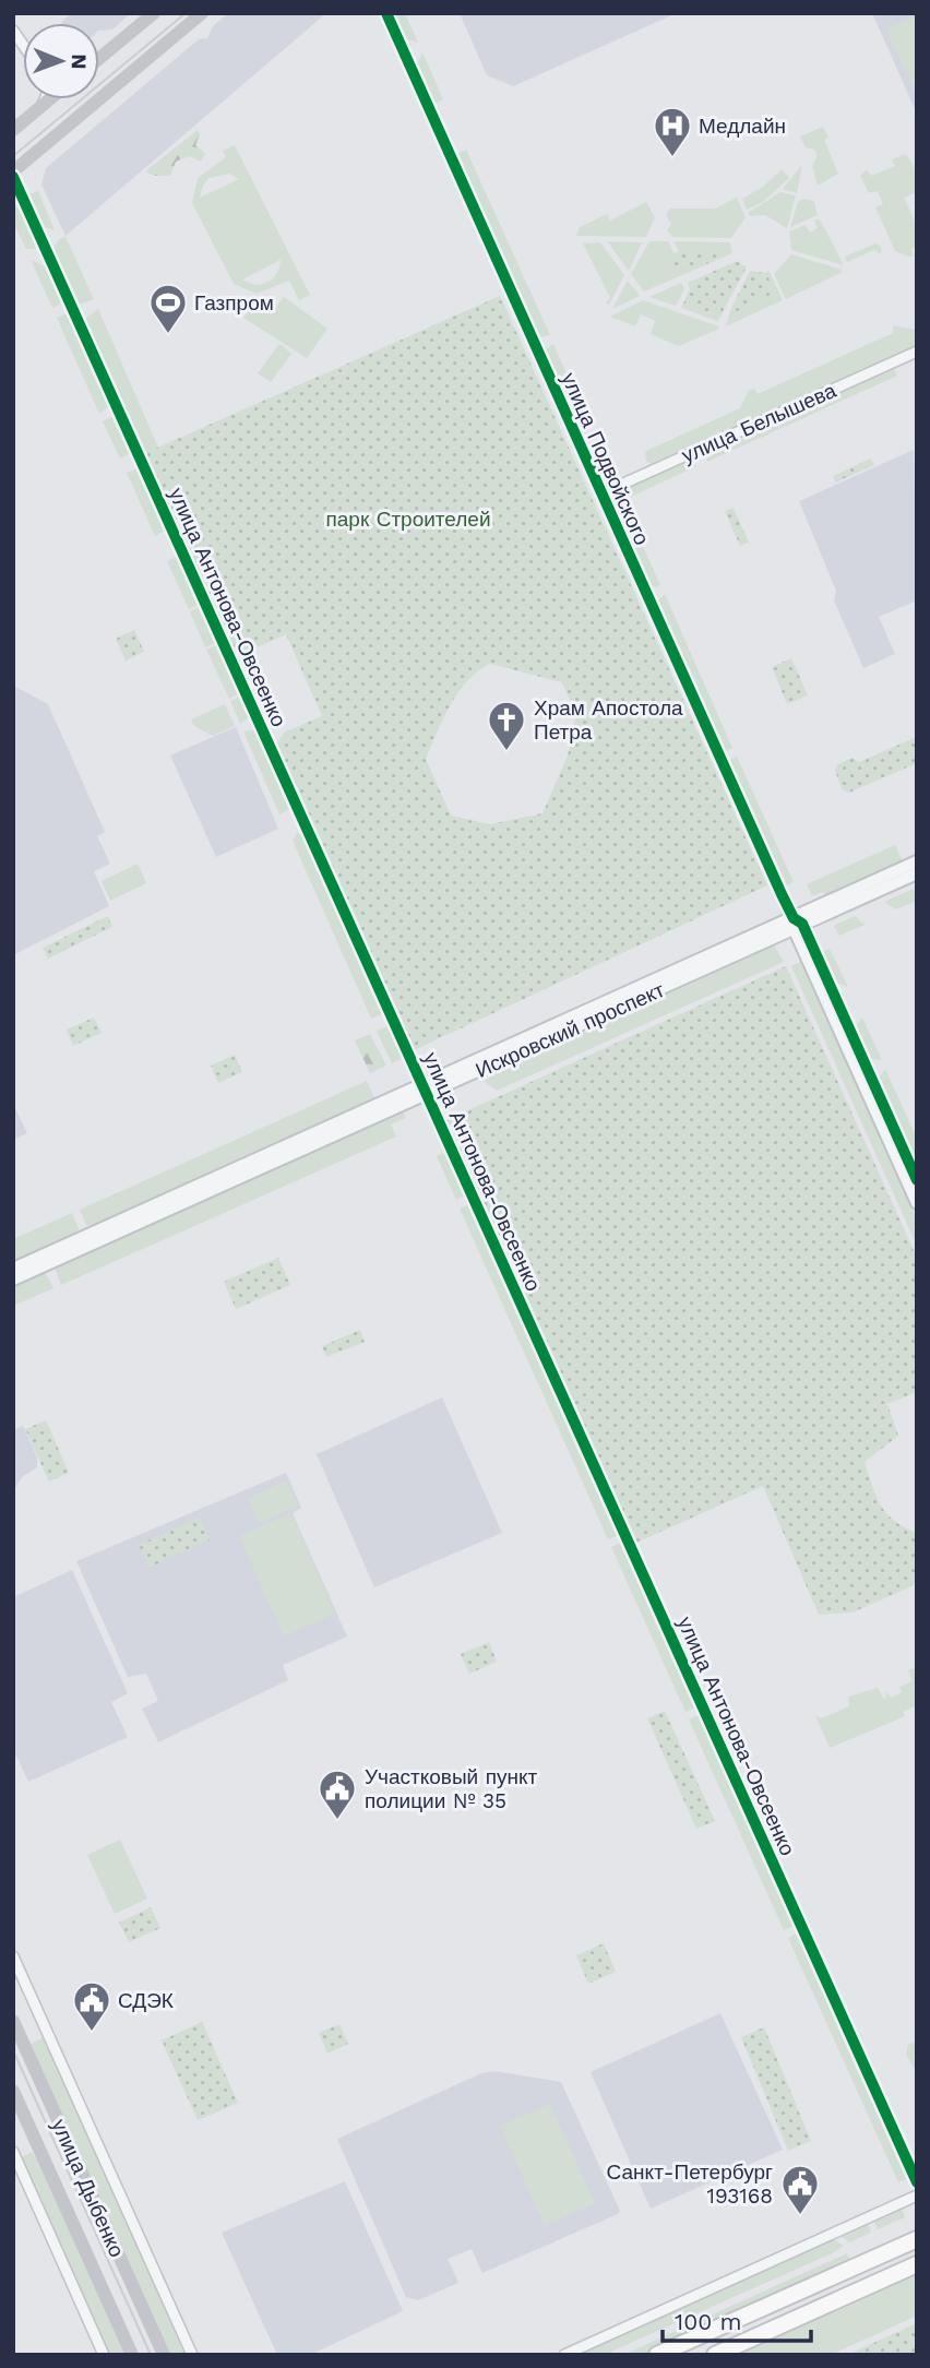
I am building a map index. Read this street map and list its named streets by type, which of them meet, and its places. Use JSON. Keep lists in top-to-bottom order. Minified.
{"streets":{"main road":["улица Дыбенко"],"street":["улица Белышева","улица Подвойского","улица Антонова-Овсеенко","Искровский проспект"]},"crossings":[["улица Белышева","улица Подвойского"],["улица Подвойского","Искровский проспект"],["улица Антонова-Овсеенко","Искровский проспект"]],"parks":["парк Строителей"],"places":{"hospital":["Медлайн"],"sports":["Газпром"],"church":["Храм Апостола Петра"],"public building":["Участковый пункт полиции № 35","СДЭК","Санкт-Петербург 193168"]},"scale_bar":"100 m","north":"right"}
